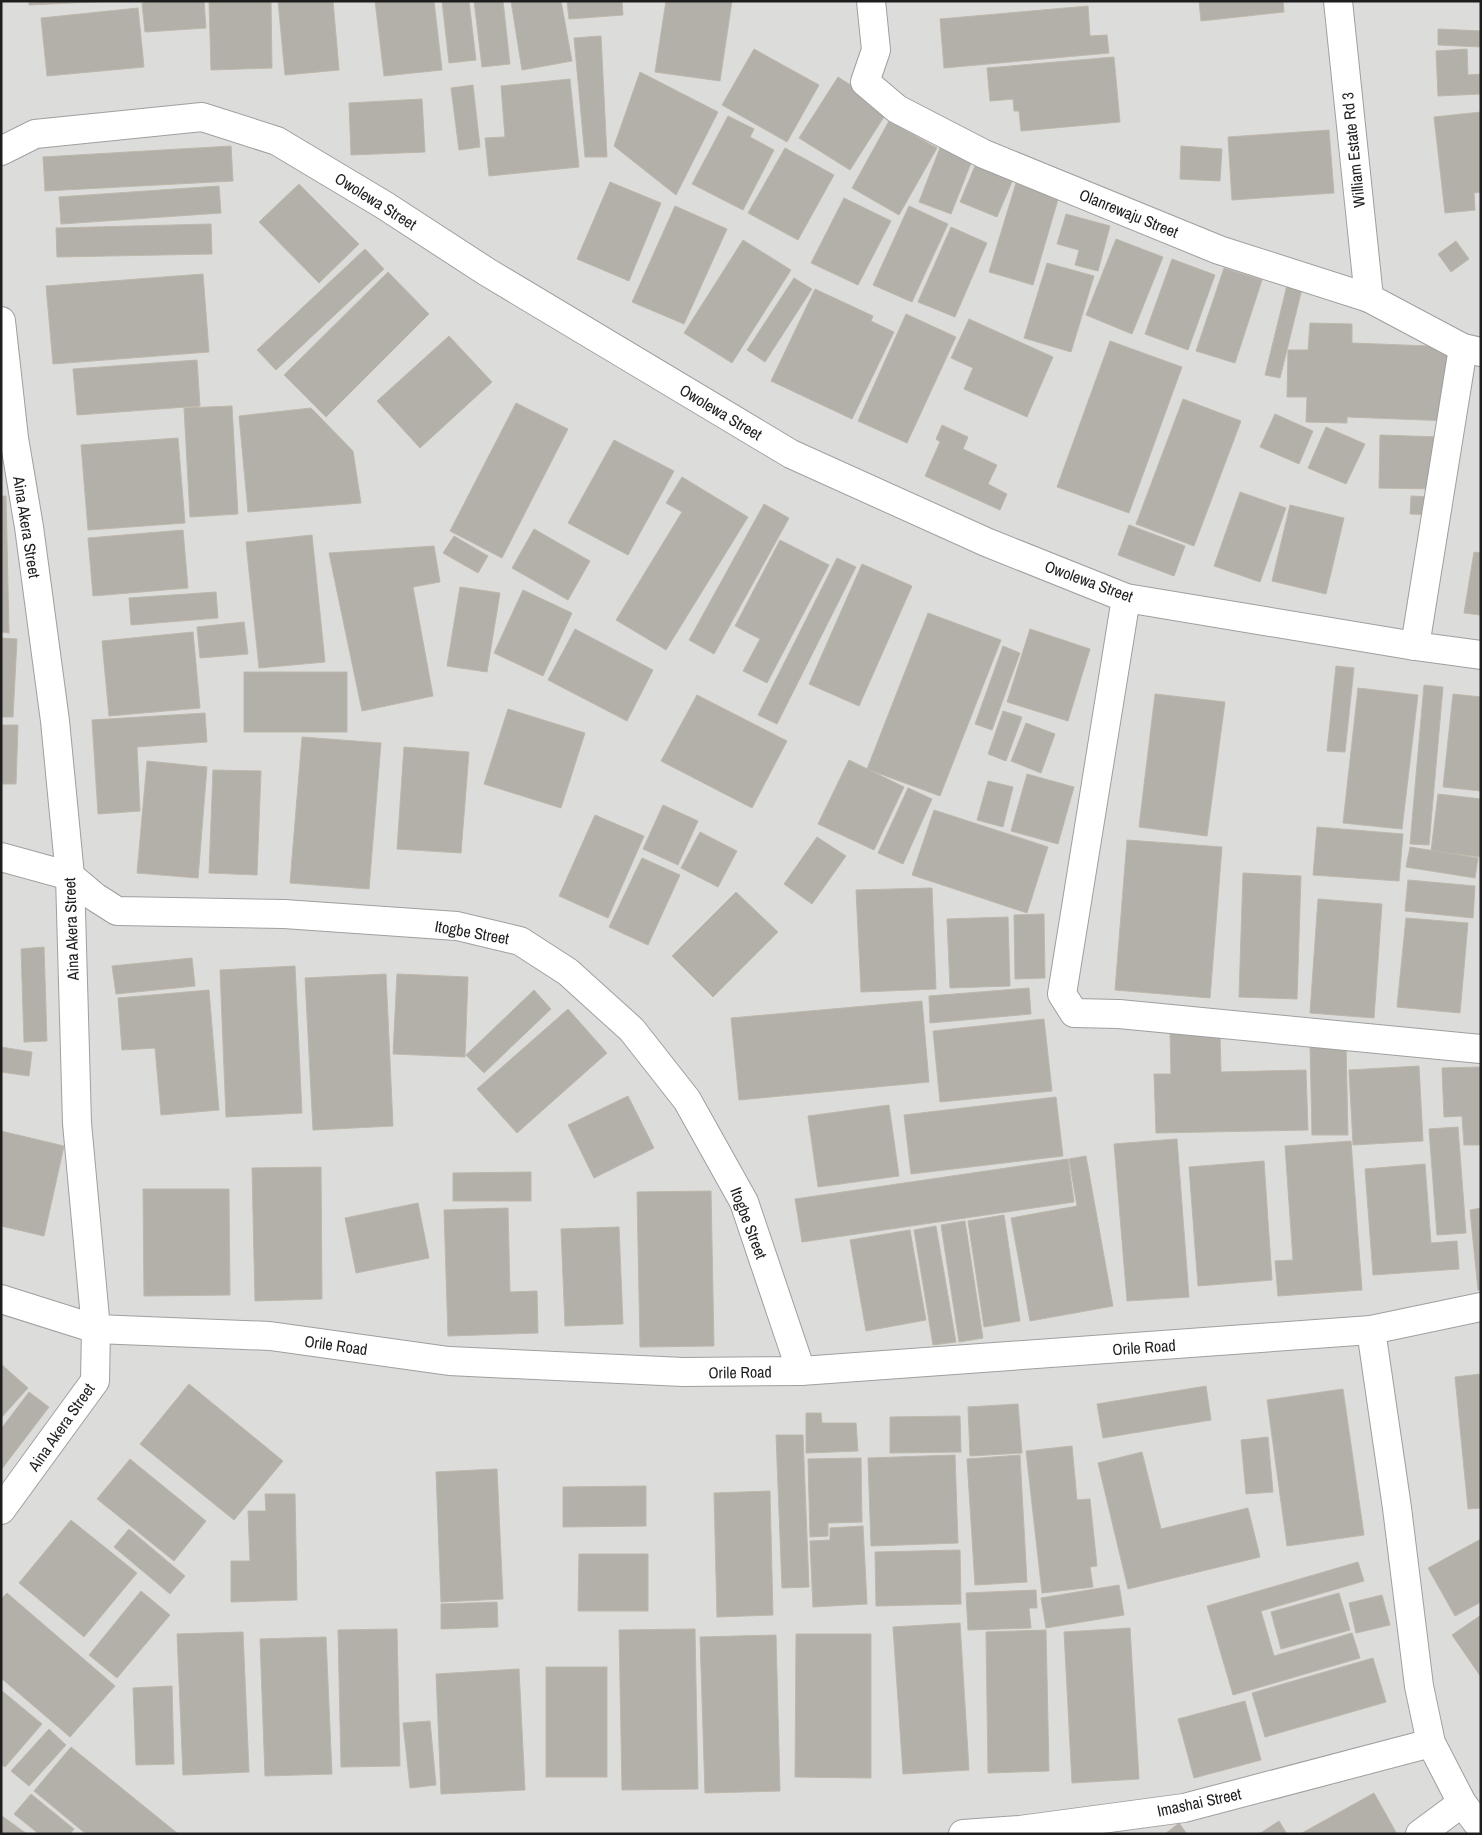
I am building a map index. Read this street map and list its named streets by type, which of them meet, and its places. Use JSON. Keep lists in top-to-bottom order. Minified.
{"streets":{"street":["William Estate Rd 3","Owolewa Street","Olanrewaju Street","Aina Akera Street","Itogbe Street","Orile Road","Imashai Street"]},"crossings":[["William Estate Rd 3","Olanrewaju Street"],["Aina Akera Street","Itogbe Street"],["Aina Akera Street","Orile Road"],["Itogbe Street","Orile Road"]]}
